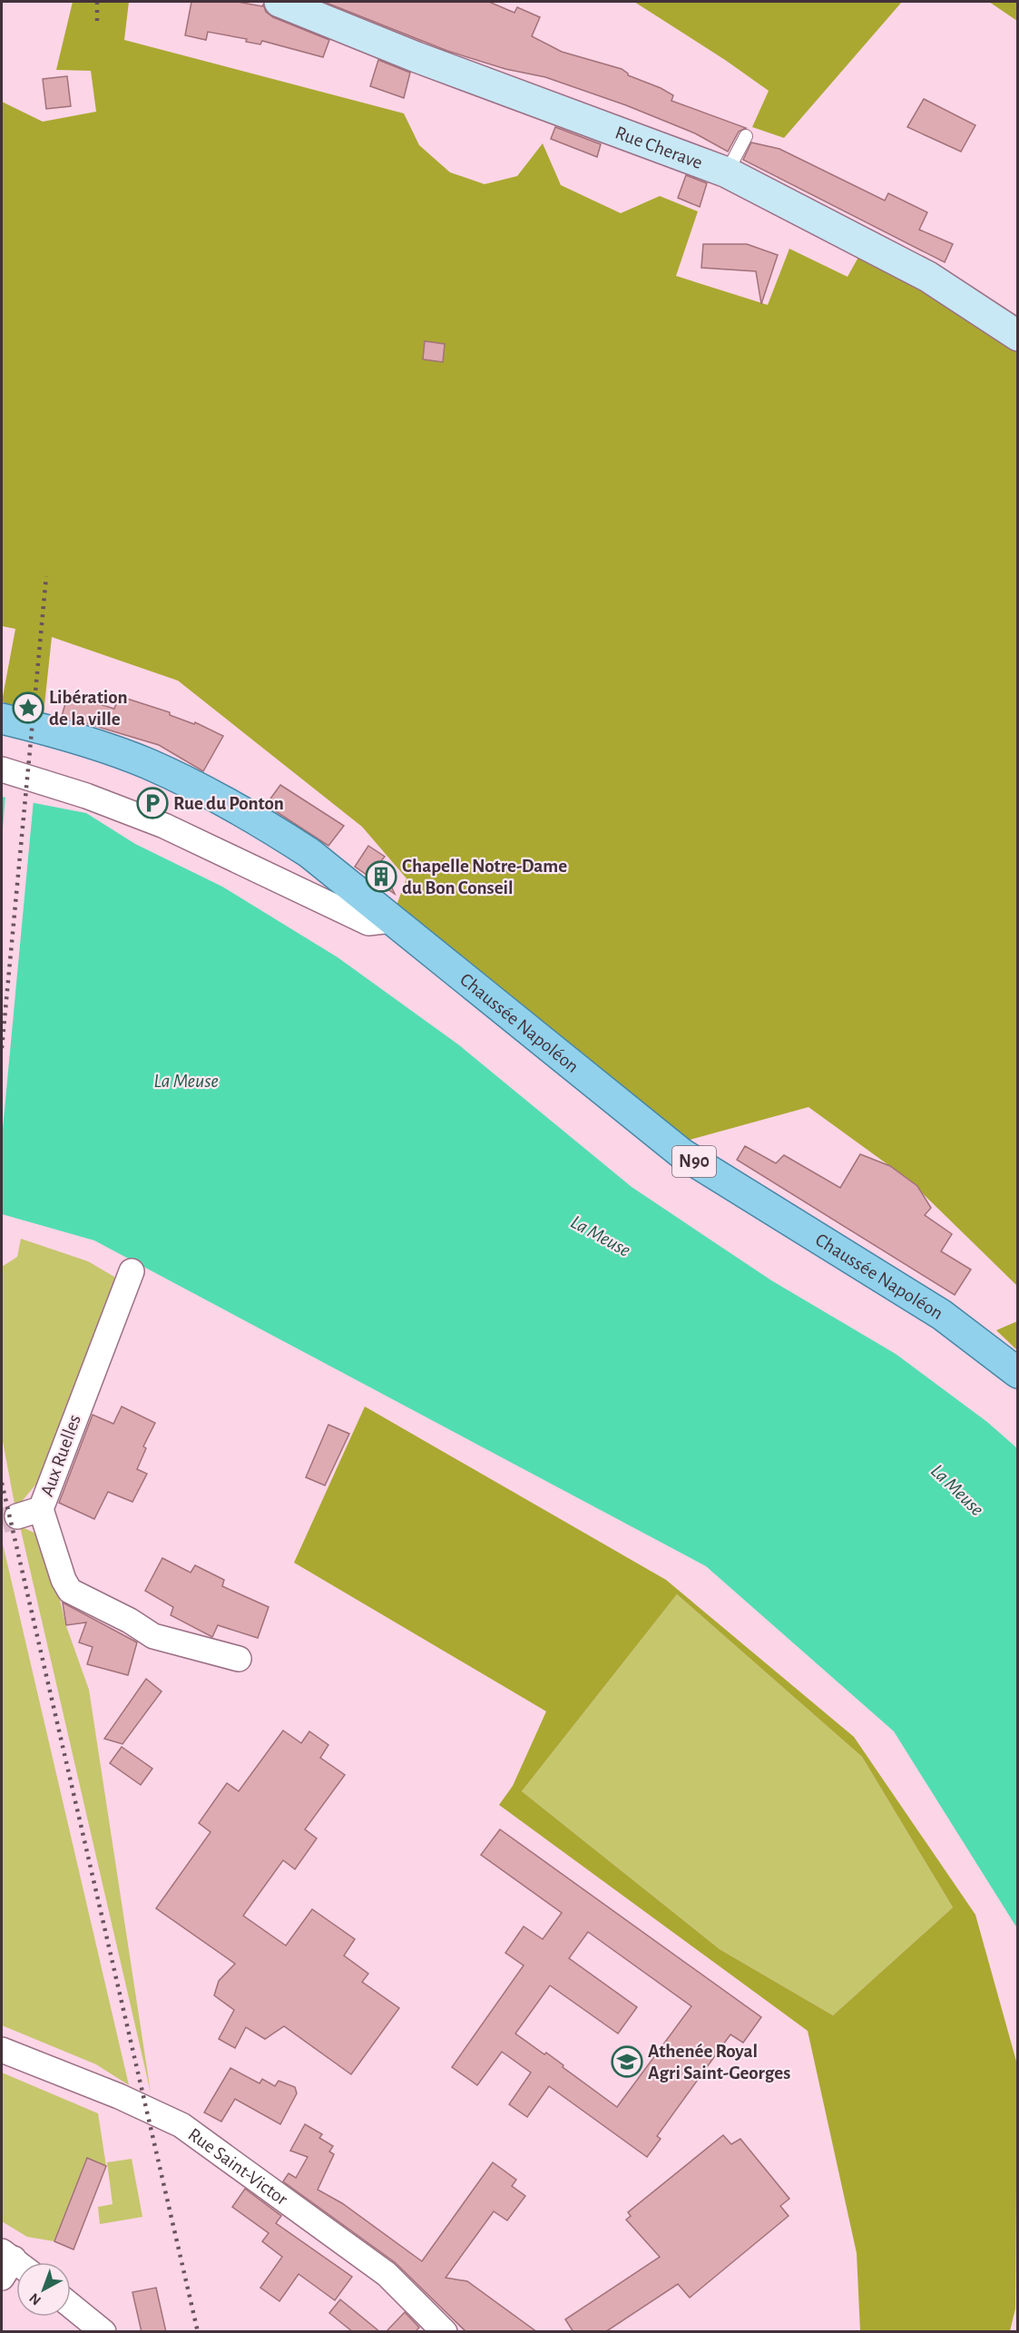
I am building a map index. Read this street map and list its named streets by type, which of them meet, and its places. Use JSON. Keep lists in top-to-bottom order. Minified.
{"streets":{"main road":["Chaussée Napoléon","N90"],"street":["Rue Cherave","Aux Ruelles","Rue Saint-Victor"]},"water":["La Meuse"],"places":{"place":["Libération de la ville"],"parking":["Rue du Ponton"],"building":["Chapelle Notre-Dame du Bon Conseil"],"school or university":["Athenée Royal Agri Saint-Georges"]},"north":"bottom left"}
